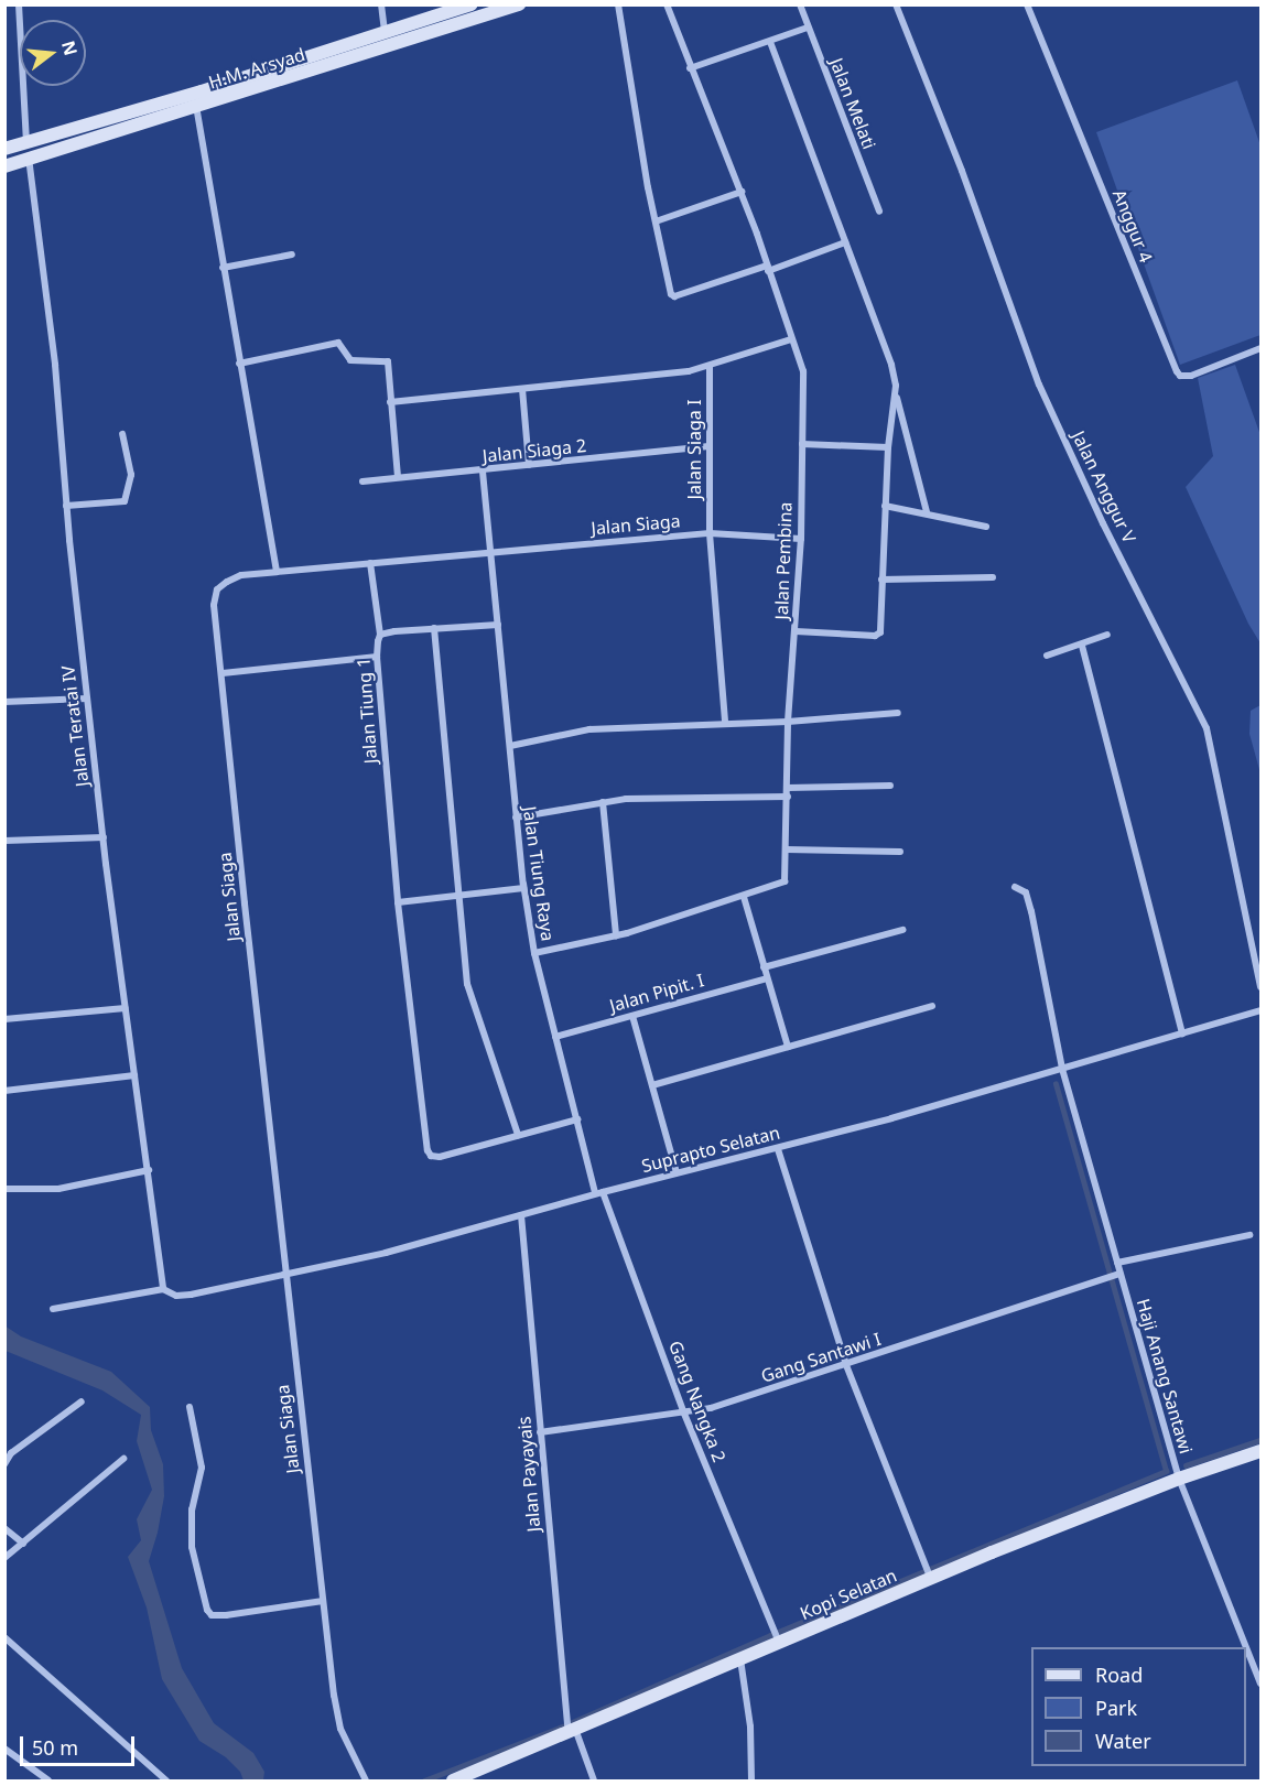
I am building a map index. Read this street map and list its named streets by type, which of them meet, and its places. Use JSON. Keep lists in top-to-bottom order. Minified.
{"streets":{"street":["H.M. Arsyad","Jalan Melati","Anggur 4","Jalan Siaga I","Jalan Siaga 2","Jalan Anggur V","Jalan Siaga","Jalan Pembina","Jalan Tiung 1","Jalan Teratai IV","Jalan Tiung Raya","Jalan Pipit. I","Suprapto Selatan","Gang Santawi I","Haji Anang Santawi","Gang Nangka 2","Jalan Payayais","Kopi Selatan"]},"crossings":[["H.M. Arsyad","Jalan Teratai IV"],["Jalan Siaga I","Jalan Siaga 2"],["Jalan Siaga I","Jalan Siaga"],["Jalan Siaga 2","Jalan Tiung Raya"],["Jalan Siaga","Jalan Pembina"],["Jalan Siaga","Jalan Tiung Raya"],["Jalan Siaga","Suprapto Selatan"],["Jalan Pembina","Jalan Tiung Raya"],["Jalan Tiung 1","Jalan Tiung Raya"],["Jalan Teratai IV","Suprapto Selatan"],["Jalan Tiung Raya","Jalan Pipit. I"],["Jalan Tiung Raya","Suprapto Selatan"],["Jalan Tiung Raya","Gang Nangka 2"],["Suprapto Selatan","Haji Anang Santawi"],["Suprapto Selatan","Gang Nangka 2"],["Suprapto Selatan","Jalan Payayais"],["Gang Santawi I","Haji Anang Santawi"],["Gang Santawi I","Gang Nangka 2"],["Gang Santawi I","Jalan Payayais"],["Haji Anang Santawi","Kopi Selatan"],["Gang Nangka 2","Kopi Selatan"],["Jalan Payayais","Kopi Selatan"]],"legend":["Road","Park","Water"],"scale_bar":"50 m","north":"right"}
